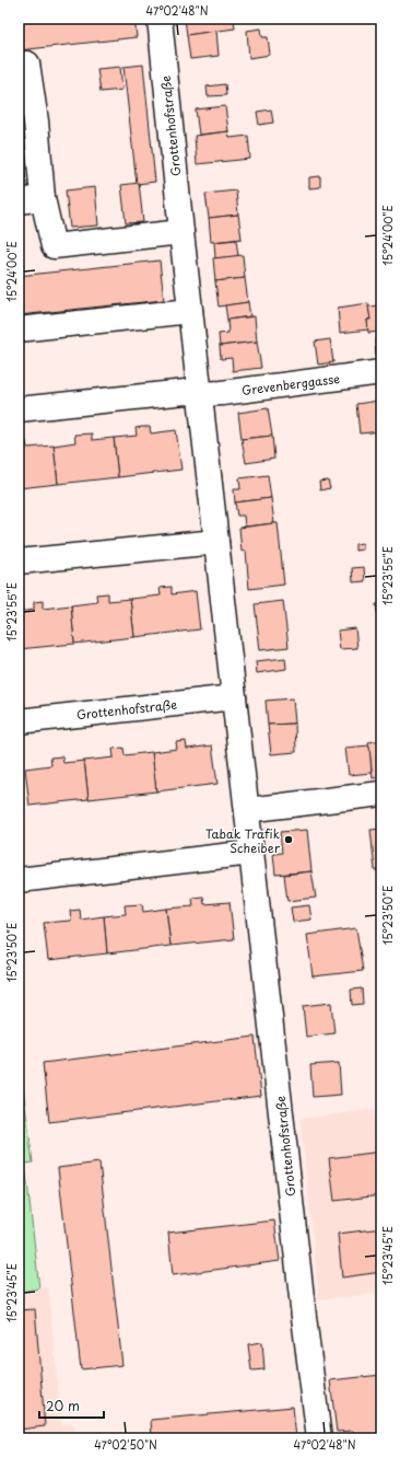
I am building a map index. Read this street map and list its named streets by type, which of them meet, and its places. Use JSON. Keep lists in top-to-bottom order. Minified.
{"streets":{"main road":["Grottenhofstraße","Grevenberggasse"]},"crossings":[["Grottenhofstraße","Grevenberggasse"]],"places":["Tabak Trafik Scheiber"],"scale_bar":"20 m","coordinates":["47°02'48\"N","15°24'00\"E","15°23'55\"E","15°23'50\"E","15°23'45\"E","47°02'50\"N"]}
